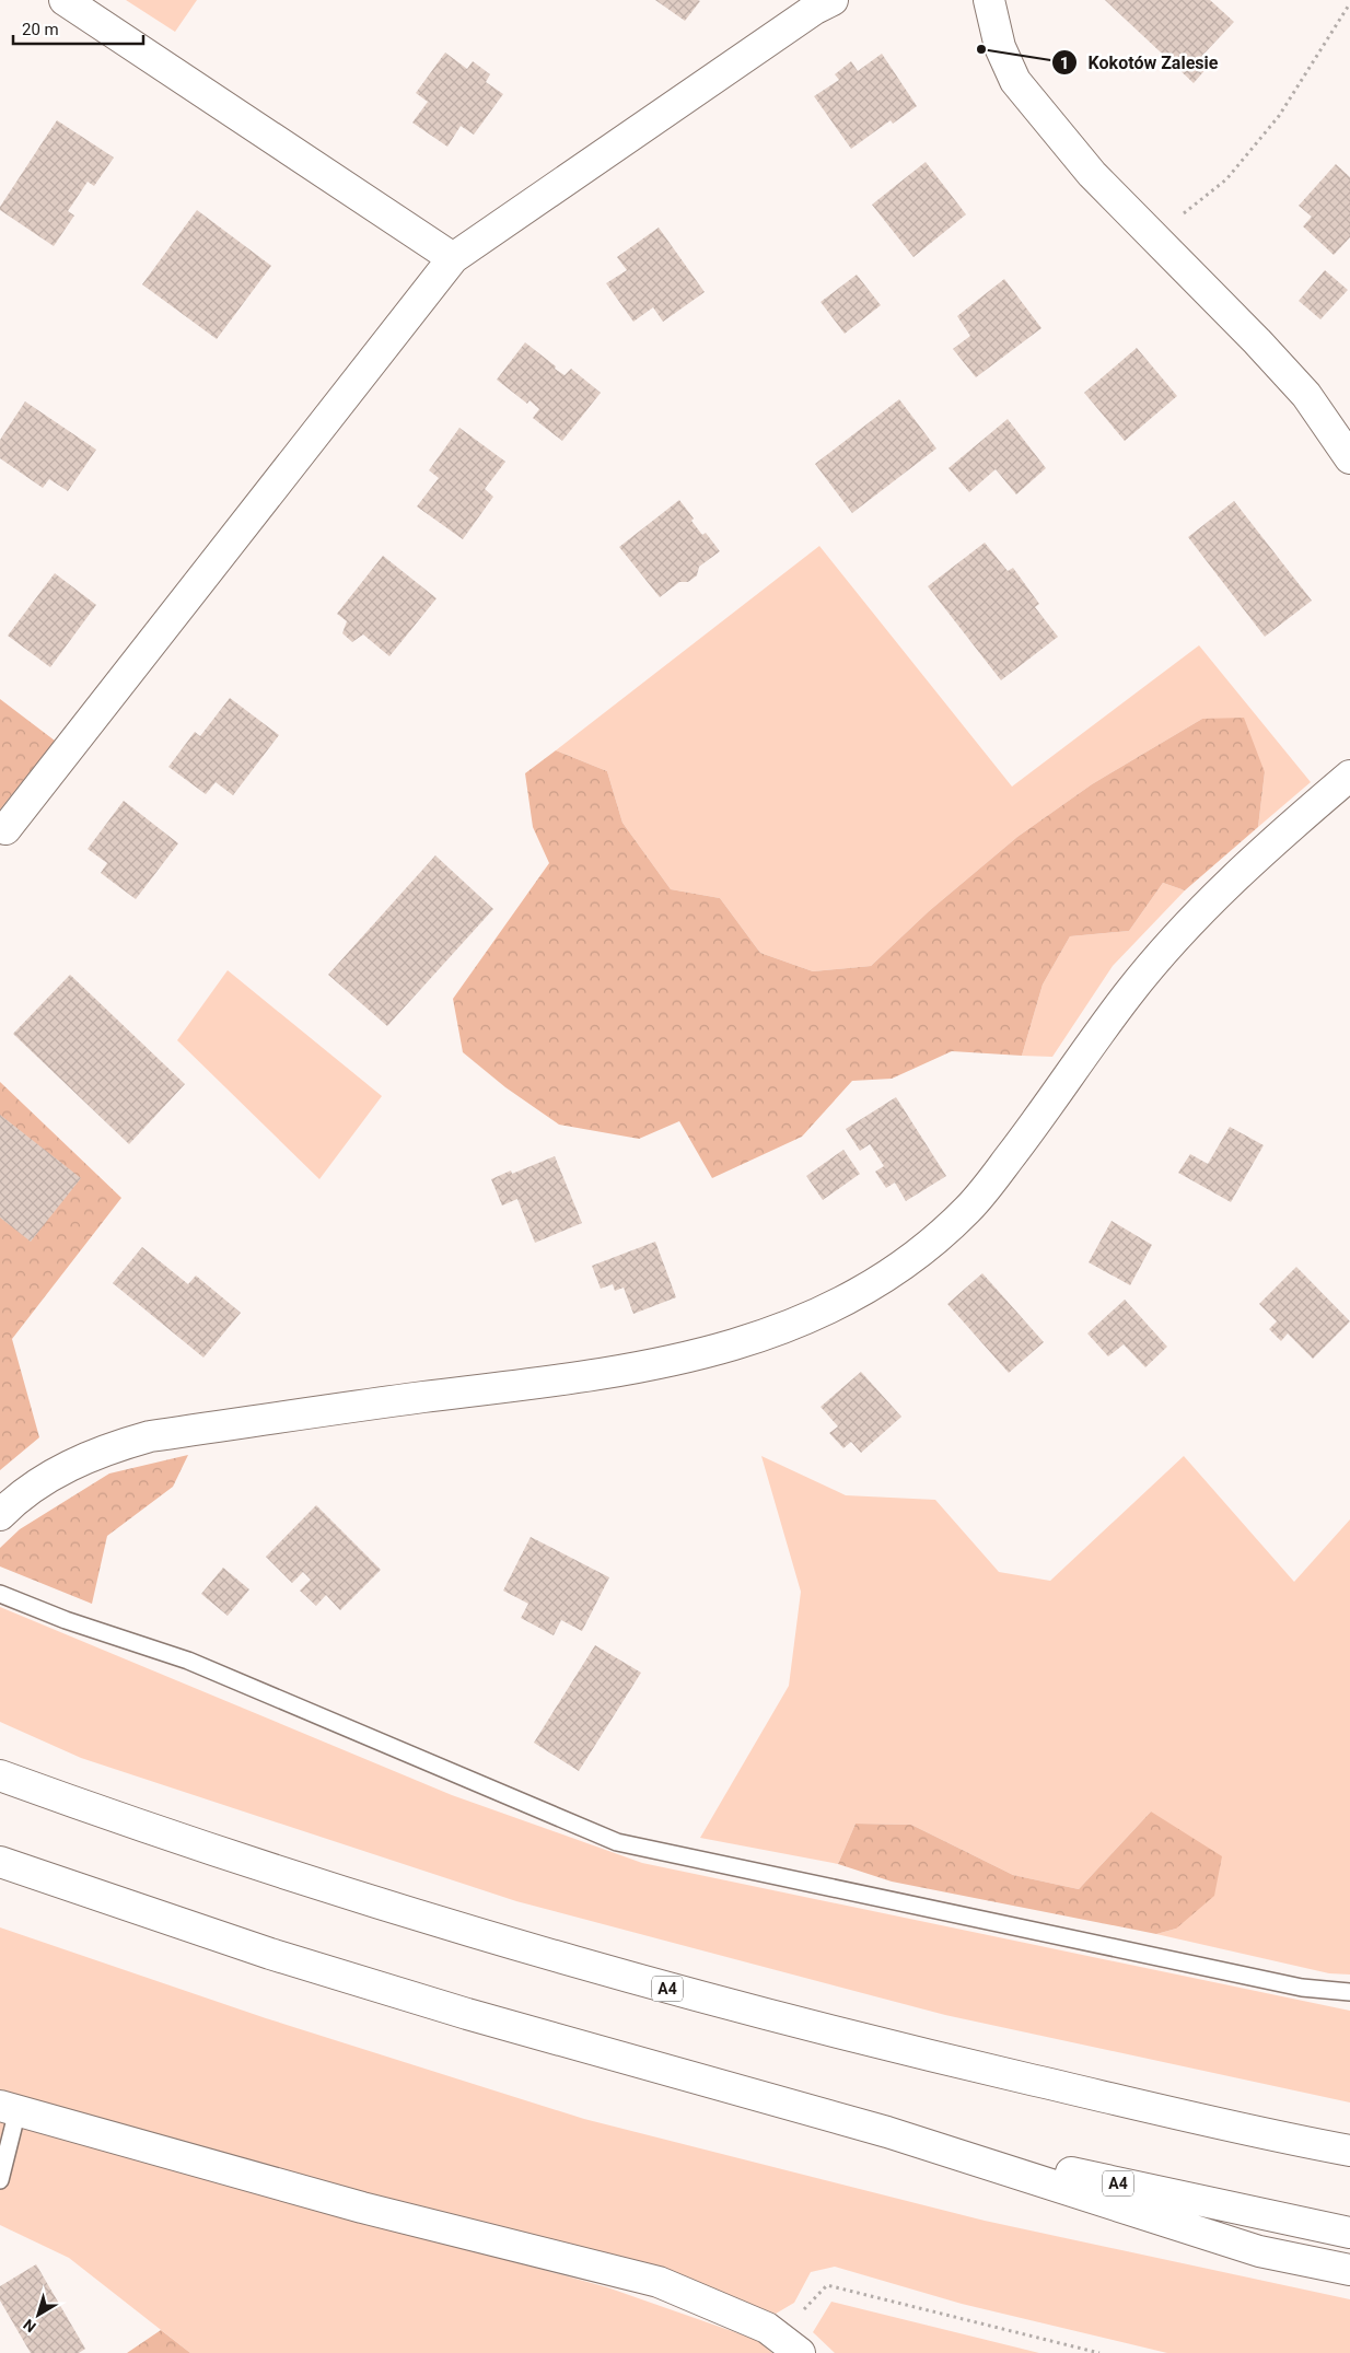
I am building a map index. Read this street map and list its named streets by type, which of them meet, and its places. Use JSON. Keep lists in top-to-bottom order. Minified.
{"streets":{"main road":["A4"]},"places":["Kokotów Zalesie"],"scale_bar":"20 m","north":"bottom left"}
